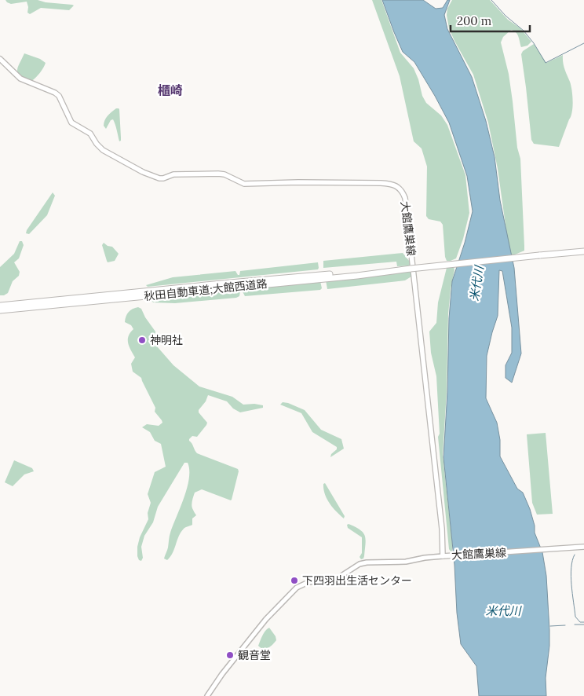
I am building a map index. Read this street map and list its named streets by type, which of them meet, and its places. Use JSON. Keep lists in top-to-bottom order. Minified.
{"streets":{"highway":["秋田自動車道;大館西道路"],"main road":["大館鷹巣線"]},"districts":["櫃崎"],"water":["米代川"],"places":["神明社","下四羽出生活センター","観音堂"],"scale_bar":"200 m"}
